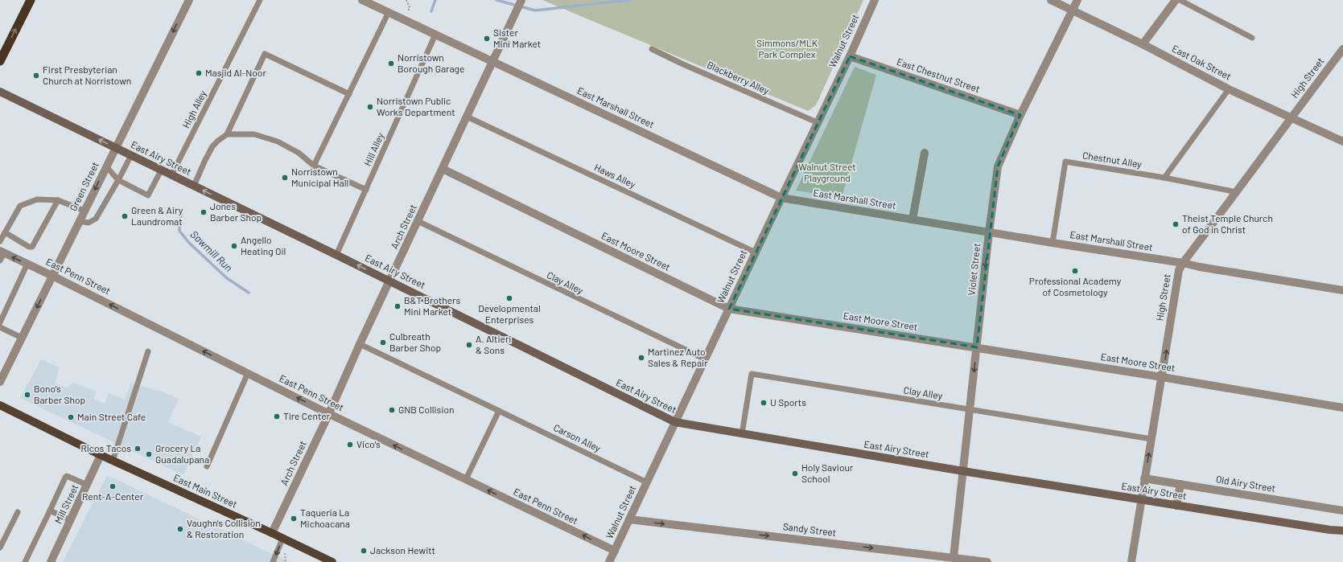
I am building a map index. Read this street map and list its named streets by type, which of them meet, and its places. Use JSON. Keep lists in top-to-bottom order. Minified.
{"streets":{"main road":["East Airy Street","East Main Street"],"street":["Walnut Street","East Oak Street","East Chestnut Street","High Street","East Marshall Street","Green Street","Arch Street","East Moore Street","Violet Street","East Penn Street","Old Airy Street","Mill Street","Sandy Street"],"lane":["Blackberry Alley","High Alley","Hill Alley","Chestnut Alley","Haws Alley","Clay Alley","Carson Alley"]},"crossings":[["Walnut Street","East Chestnut Street"],["Walnut Street","Blackberry Alley"],["Walnut Street","East Marshall Street"],["Walnut Street","East Airy Street"],["Walnut Street","Haws Alley"],["Walnut Street","East Moore Street"],["Walnut Street","East Penn Street"],["Walnut Street","Clay Alley"],["Walnut Street","Carson Alley"],["Walnut Street","Sandy Street"],["East Oak Street","High Street"],["East Oak Street","Violet Street"],["East Chestnut Street","Violet Street"],["High Street","East Marshall Street"],["High Street","East Airy Street"],["High Street","Chestnut Alley"],["High Street","East Moore Street"],["High Street","Clay Alley"],["High Street","Old Airy Street"],["East Marshall Street","Hill Alley"],["East Marshall Street","Chestnut Alley"],["East Marshall Street","Arch Street"],["East Marshall Street","Violet Street"],["High Alley","East Airy Street"],["Hill Alley","East Airy Street"],["East Airy Street","Green Street"],["East Airy Street","Arch Street"],["East Airy Street","Violet Street"],["East Airy Street","Clay Alley"],["Haws Alley","Arch Street"],["Green Street","East Penn Street"],["Arch Street","East Moore Street"],["Arch Street","East Penn Street"],["Arch Street","Clay Alley"],["Arch Street","Carson Alley"],["Arch Street","East Main Street"],["East Moore Street","Violet Street"],["Violet Street","Clay Alley"],["Violet Street","Sandy Street"],["East Main Street","Mill Street"]],"one_way":["Green Street","East Penn Street","Sandy Street"],"water":["Sawmill Run"],"parks":["Simmons/MLK Park Complex","Walnut Street Playground"],"places":["Sister Mini Market","Norristown Borough Garage","Masjid Al-Noor","First Presbyterian Church at Norristown","Norristown Public Works Department","Norristown Municipal Hall","Jones Barber Shop","Green & Airy Laundromat","Theist Temple Church of God in Christ","Angello Heating Oil","Professional Academy of Cosmetology","Developmental Enterprises","B&T Brothers Mini Market","Culbreath Barber Shop","A. Altieri & Sons","Martinez Auto Sales & Repair","Bono's Barber Shop","U Sports","GNB Collision","Tire Center","Main Street Cafe","Vico's","Ricos Tacos","Grocery La Guadalupana","Holy Saviour School","Rent-A-Center","Taqueria La Michoacana","Vaughn's Collision & Restoration","Jackson Hewitt"]}
